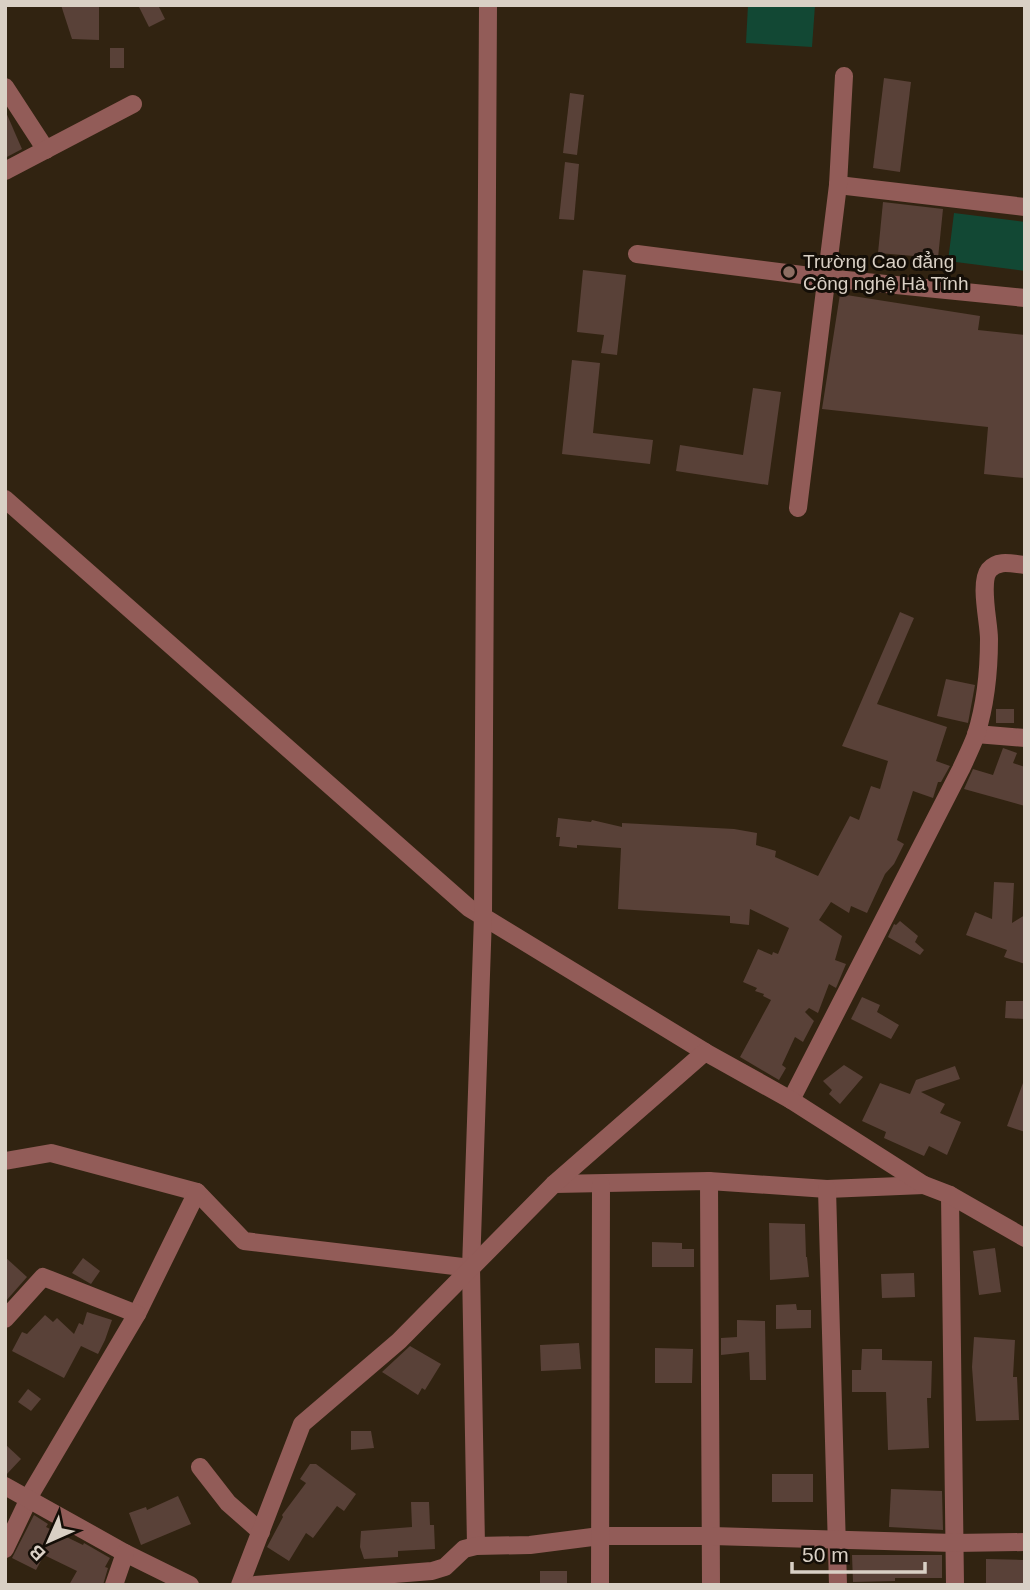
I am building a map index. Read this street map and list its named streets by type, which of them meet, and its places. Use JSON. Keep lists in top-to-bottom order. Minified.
{"places":["Trường Cao đẳng Công nghệ Hà Tĩnh"],"scale_bar":"50 m","north":"bottom left"}
